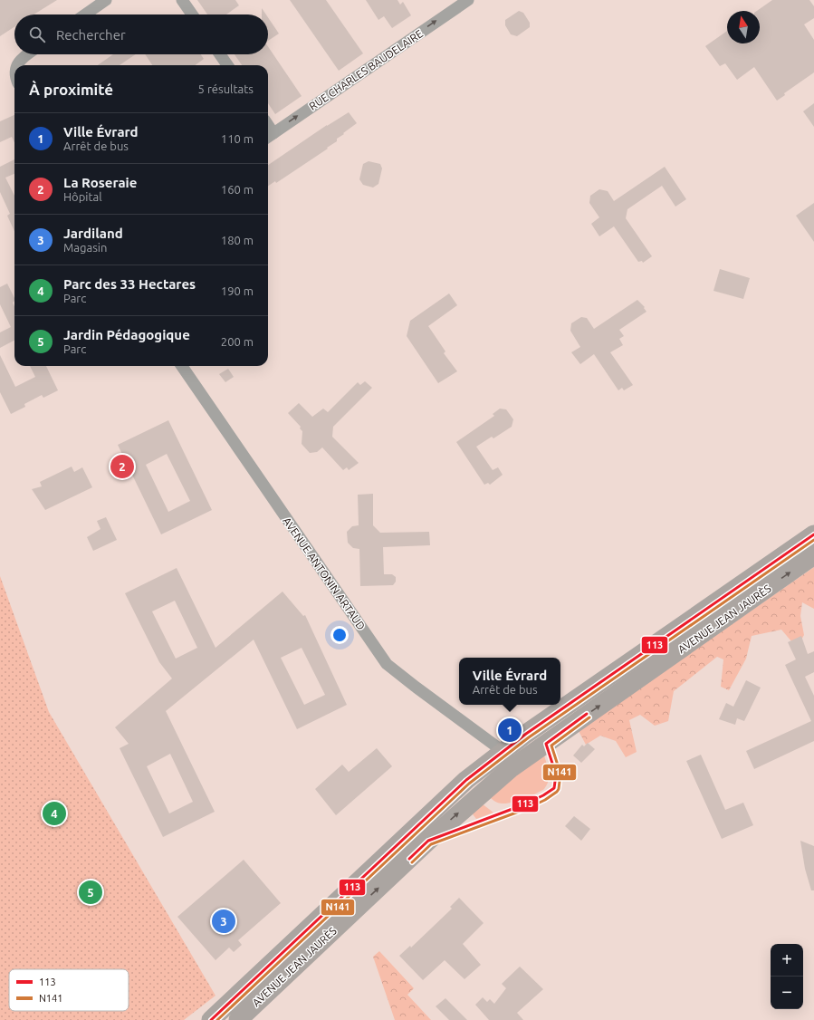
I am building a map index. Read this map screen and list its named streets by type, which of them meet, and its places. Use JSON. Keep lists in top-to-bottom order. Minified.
{"streets":{"main road":["AVENUE JEAN JAURÈS"],"street":["RUE CHARLES BAUDELAIRE","AVENUE ANTONIN ARTAUD"]},"crossings":[["AVENUE ANTONIN ARTAUD","AVENUE JEAN JAURÈS"]],"one_way":["RUE CHARLES BAUDELAIRE"],"lines":["transit line 113","transit line N141"],"legend":["113","N141"],"north":"top","page":{"search":"Rechercher","heading":["À proximité","5 résultats"],"list":[{"mark":"1","name":"Ville Évrard","note":"Arrêt de bus","value":"110 m"},{"mark":"2","name":"La Roseraie","note":"Hôpital","value":"160 m"},{"mark":"3","name":"Jardiland","note":"Magasin","value":"180 m"},{"mark":"4","name":"Parc des 33 Hectares","note":"Parc","value":"190 m"},{"mark":"5","name":"Jardin Pédagogique","note":"Parc","value":"200 m"}],"pins":["2","1","4","5","3"],"popup":["Ville Évrard","Arrêt de bus"],"map_buttons":["+","−"]}}
